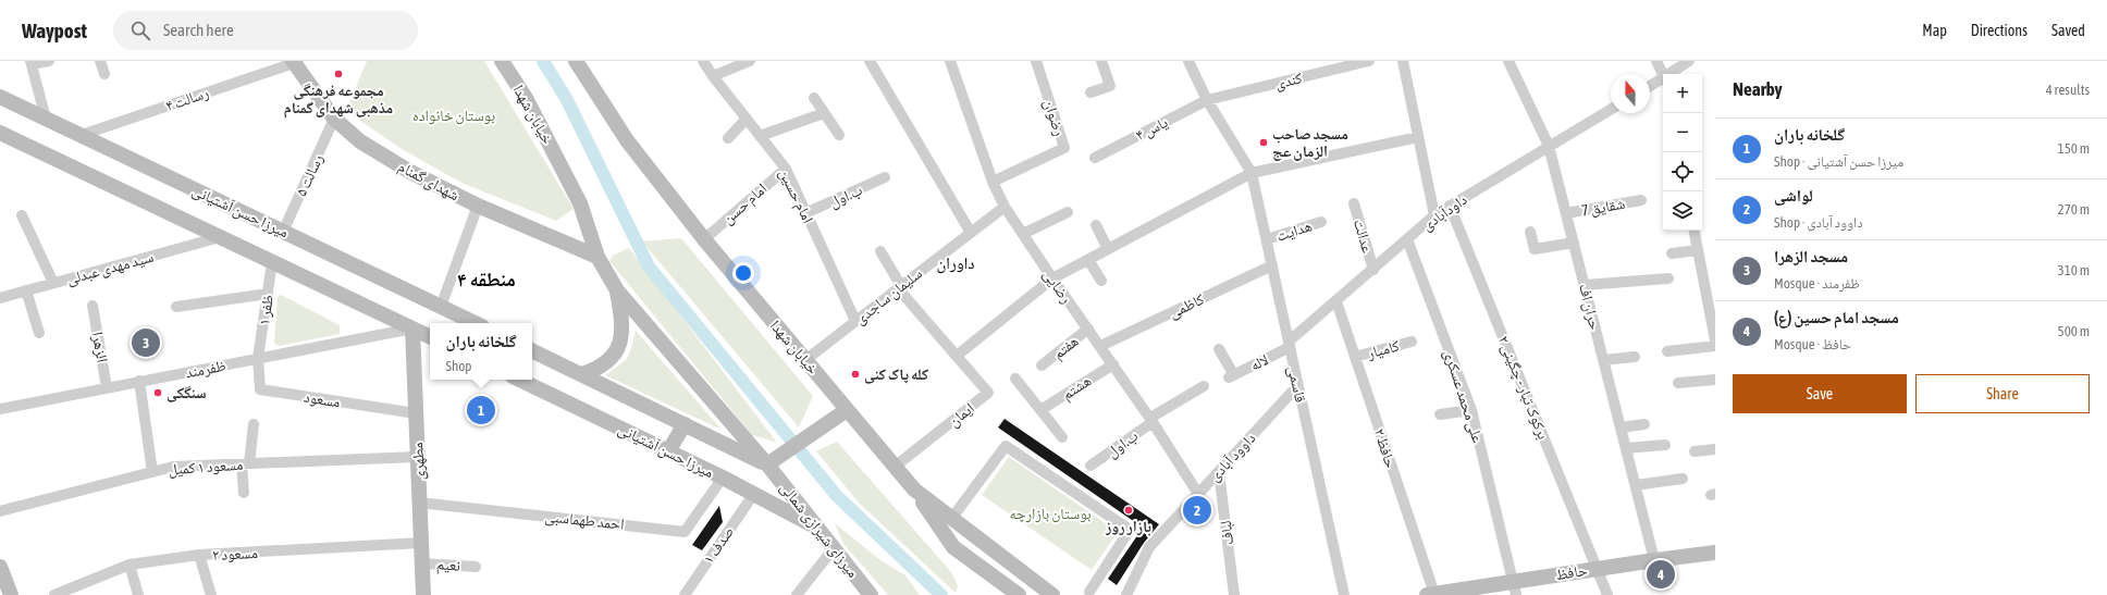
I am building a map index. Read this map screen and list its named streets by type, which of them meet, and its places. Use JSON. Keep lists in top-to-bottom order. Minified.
{"streets":{"main road":["خیابان شهدا","شهدای گمنام","میرزا حسن آشتیانی","مطهری","میرزای شیرازی شمالی","حافظ"],"street":["کندی","رسالت ۴","رضوان","یاس ۴","رسالت ۵","امام حسین","ب.اول","امام حسن","شقایق 7","داودآبادی","هدایت","عدالت","سید مهدی عبدلی","رضایی","سلیمان ساجدی","کاظمی","حران اف","ظفر ۱","الزهرا","هفتم","کامیار","لاله","ظفرمند","قاسمی","هشتم","برکوک تبار - چگینی ۲","علی محمد عسکری","مسعود","ایمان","حافظ ۲","داوود آبادی","مسعود ۱ کمیل","احمد طهماسبی","لباف","صدف ۱","مسعود ۲","نعیم"]},"crossings":[["کندی","یاس ۴"],["کندی","قاسمی"],["رسالت ۴","شهدای گمنام"],["رسالت ۴","میرزا حسن آشتیانی"],["خیابان شهدا","شهدای گمنام"],["خیابان شهدا","امام حسن"],["خیابان شهدا","میرزا حسن آشتیانی"],["خیابان شهدا","سلیمان ساجدی"],["خیابان شهدا","ایمان"],["خیابان شهدا","میرزای شیرازی شمالی"],["رضوان","رضایی"],["یاس ۴","قاسمی"],["رسالت ۵","شهدای گمنام"],["رسالت ۵","میرزا حسن آشتیانی"],["امام حسین","ب.اول"],["امام حسین","امام حسن"],["امام حسین","سلیمان ساجدی"],["ب.اول","رضایی"],["شقایق 7","حران اف"],["میرزا حسن آشتیانی","احمد طهماسبی"],["میرزا حسن آشتیانی","میرزای شیرازی شمالی"],["میرزا حسن آشتیانی","صدف ۱"],["داودآبادی","عدالت"],["داودآبادی","حران اف"],["داودآبادی","لاله"],["داودآبادی","قاسمی"],["داودآبادی","برکوک تبار - چگینی ۲"],["داودآبادی","علی محمد عسکری"],["داودآبادی","حافظ ۲"],["هدایت","قاسمی"],["رضایی","سلیمان ساجدی"],["رضایی","کاظمی"],["رضایی","هفتم"],["رضایی","هشتم"],["رضایی","داوود آبادی"],["سلیمان ساجدی","ایمان"],["کاظمی","قاسمی"],["حران اف","حافظ"],["ظفر ۱","ظفرمند"],["ظفر ۱","مسعود"],["الزهرا","ظفرمند"],["کامیار","حافظ ۲"],["لاله","قاسمی"],["ظفرمند","مسعود"],["ظفرمند","مطهری"],["قاسمی","داوود آبادی"],["برکوک تبار - چگینی ۲","حافظ"],["علی محمد عسکری","حافظ"],["مسعود","مطهری"],["حافظ ۲","حافظ"],["داوود آبادی","لباف"],["مطهری","مسعود ۱ کمیل"],["مطهری","احمد طهماسبی"],["مطهری","مسعود ۲"],["مطهری","نعیم"]],"districts":["داوران","منطقه ۴"],"parks":["بوستان خانواده","بوستان بازارچه"],"places":["مجموعه فرهنگی مذهبی شهدای گمنام","مسجد صاحب الزمان عج","کله پاک کنی","سنگکی","بازار روز"],"north":"top","page":{"header":"Waypost","search":"Search here","nav":["Map","Directions","Saved"],"heading":["Nearby","4 results"],"map_buttons":["+","−"],"list":[{"mark":"1","name":"گلخانه باران","note":"Shop · میرزا حسن آشتیانی","value":"150 m"},{"mark":"2","name":"لواشی","note":"Shop · داوود آبادی","value":"270 m"},{"mark":"3","name":"مسجد الزهرا","note":"Mosque · ظفرمند","value":"310 m"},{"mark":"4","name":"مسجد امام حسین (ع)","note":"Mosque · حافظ","value":"500 m"}],"popup":["گلخانه باران","Shop"],"pins":["3","1","2","4"],"buttons":["Save","Share"]}}
